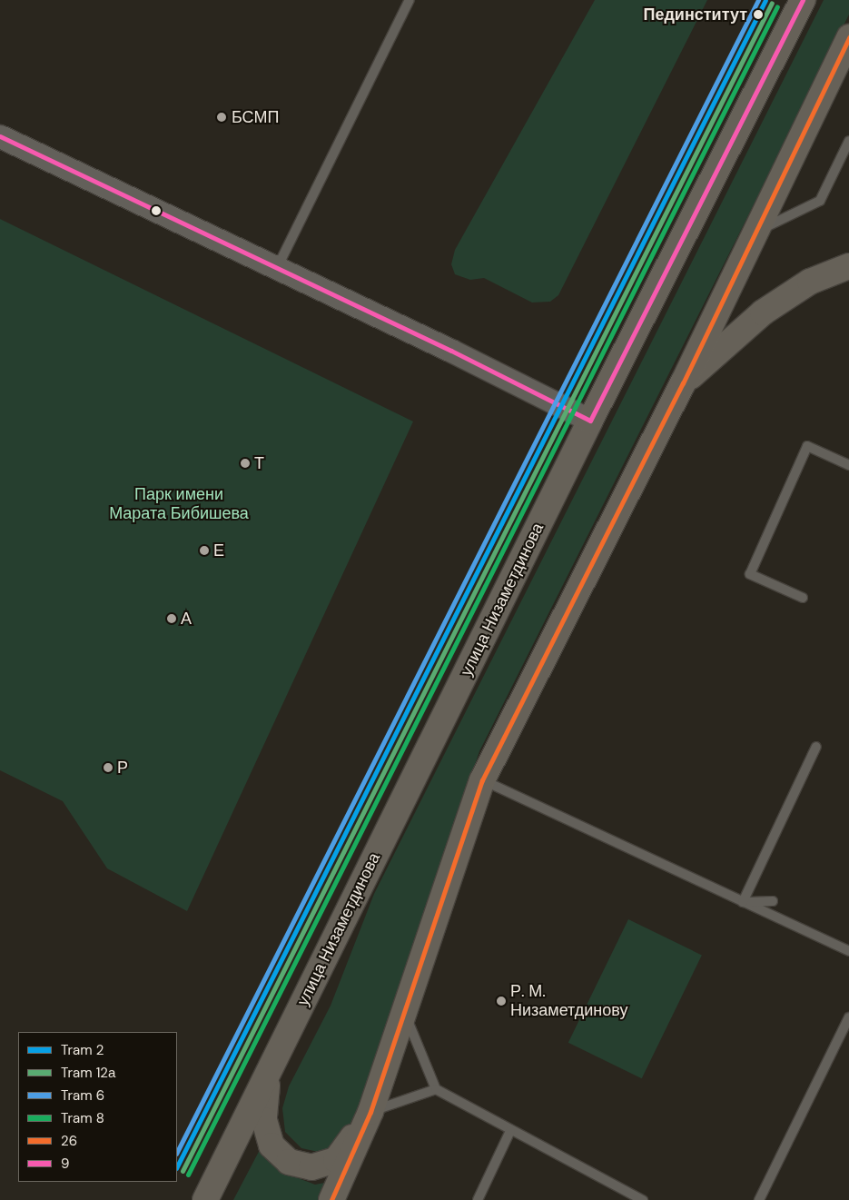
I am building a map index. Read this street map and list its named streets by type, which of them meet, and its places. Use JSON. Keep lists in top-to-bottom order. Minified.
{"streets":{"main road":["улица Низаметдинова"]},"parks":["Парк имени Марата Бибишева"],"places":["Пединститут","БСМП","Т","Е","А","Р","Р. М. Низаметдинову"],"lines":["tram line 2","tram line 6","transit line 9","tram line 12а","tram line 8","transit line 26"],"legend":["Tram 2","Tram 12а","Tram 6","Tram 8","26","9"]}
